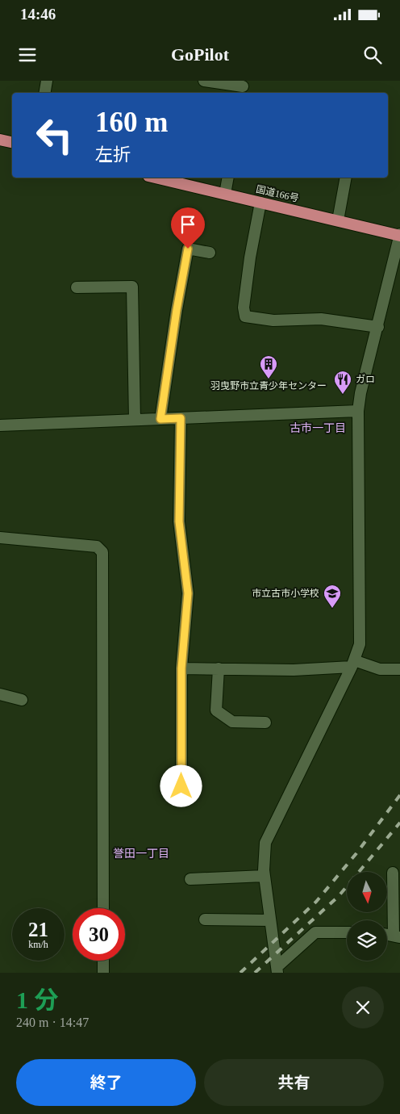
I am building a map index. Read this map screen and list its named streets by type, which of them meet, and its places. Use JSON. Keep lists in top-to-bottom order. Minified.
{"streets":{"highway":["国道166号"]},"districts":["古市一丁目","誉田一丁目"],"places":{"building":["羽曳野市立青少年センター"],"restaurant":["ガロ"],"school or university":["市立古市小学校"]},"north":"bottom","page":{"status":"14:46","header":"GoPilot","turn":["160 m","左折"],"speed":"21 km/h","limit":"30","heading":["1 分","240 m · 14:47"],"buttons":["終了","共有"]}}
